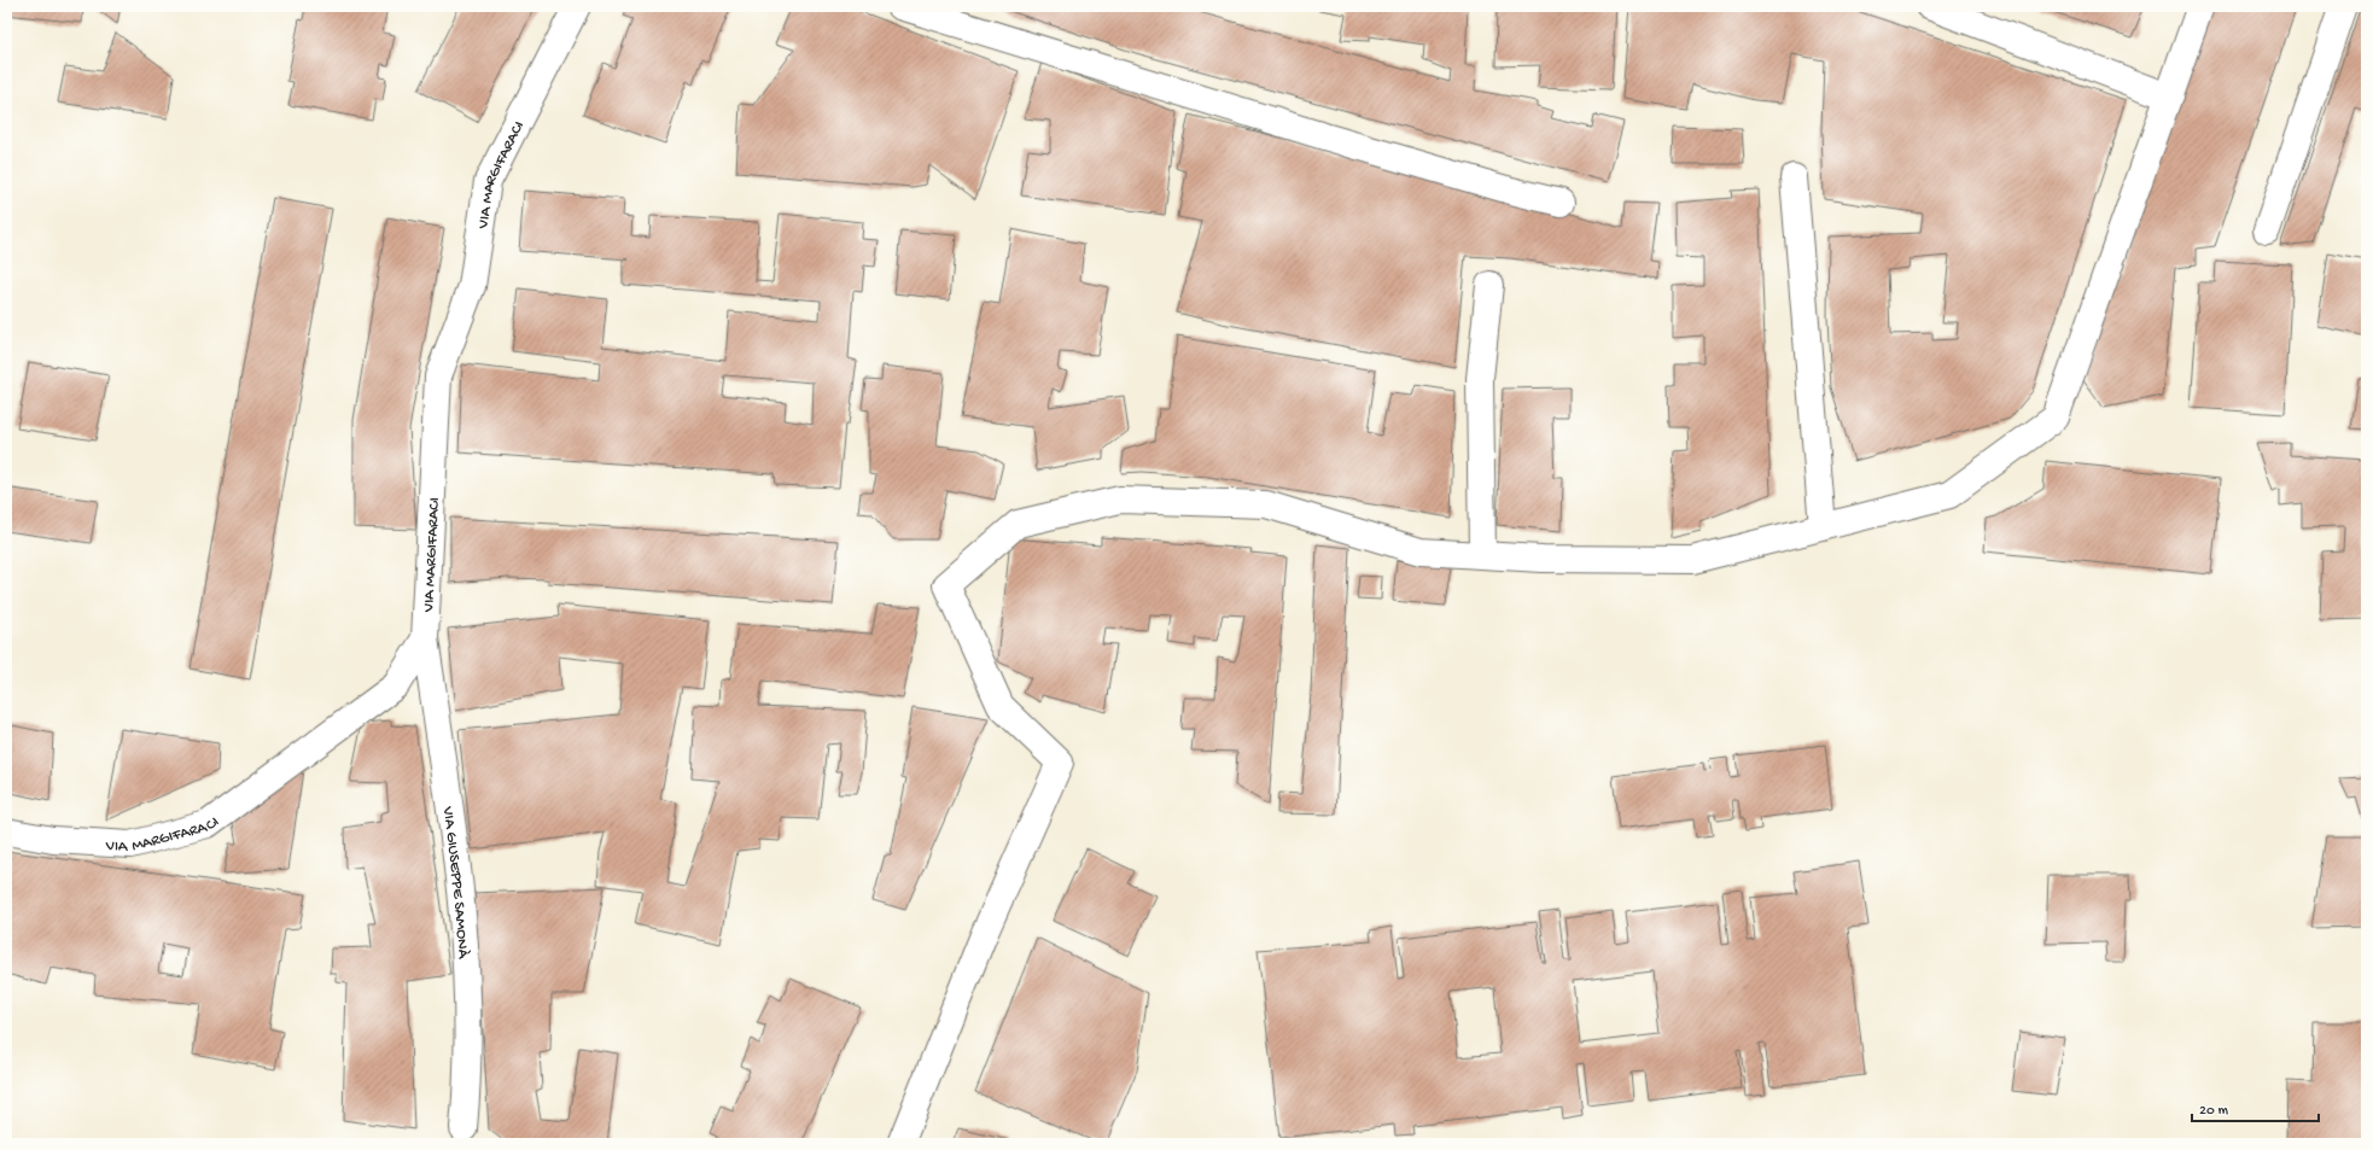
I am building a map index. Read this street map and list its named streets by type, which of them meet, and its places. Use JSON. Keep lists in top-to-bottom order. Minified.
{"streets":{"street":["VIA MARGIFARACI","VIA GIUSEPPE SAMONÀ"]},"crossings":[["VIA MARGIFARACI","VIA GIUSEPPE SAMONÀ"]],"scale_bar":"20 m"}
